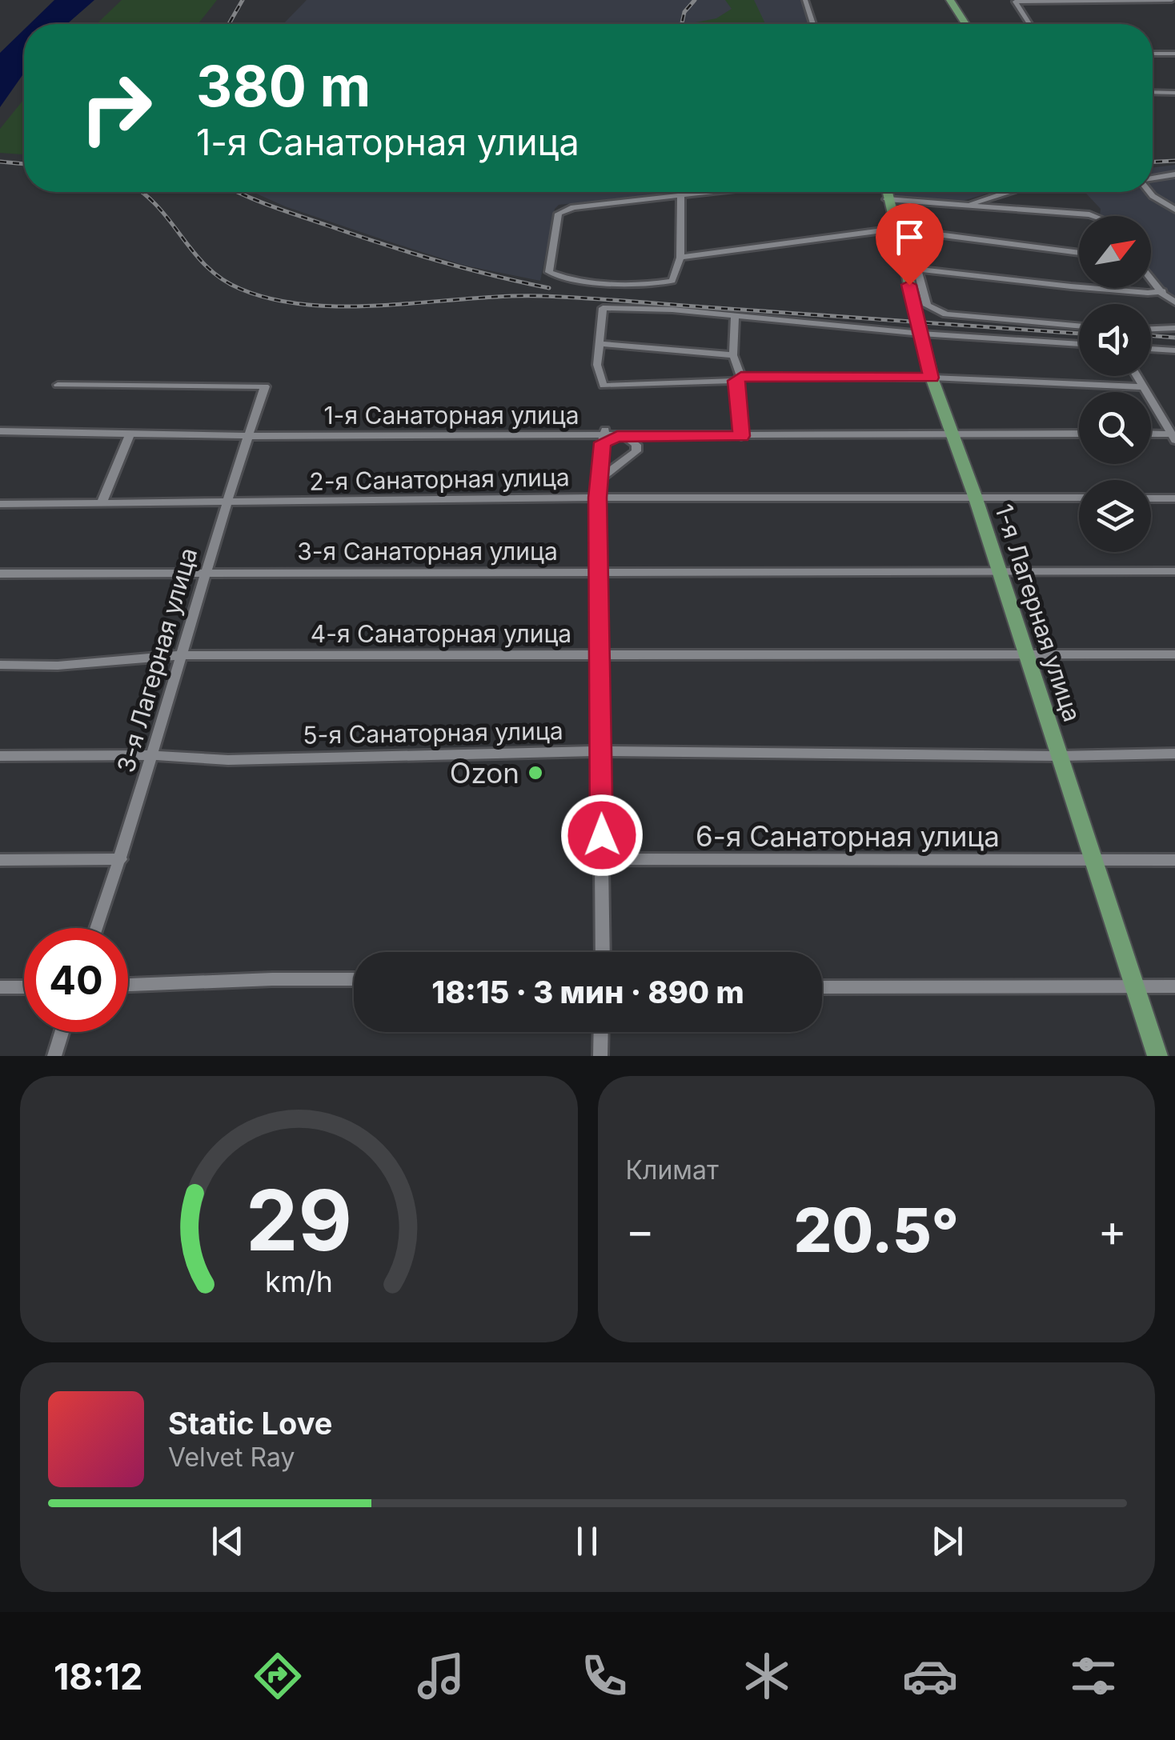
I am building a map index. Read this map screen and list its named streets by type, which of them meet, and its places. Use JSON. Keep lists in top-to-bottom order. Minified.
{"streets":{"main road":["1-я Лагерная улица"],"street":["1-я Санаторная улица","2-я Санаторная улица","3-я Санаторная улица","4-я Санаторная улица","3-я Лагерная улица","5-я Санаторная улица","6-я Санаторная улица"]},"crossings":[["1-я Санаторная улица","1-я Лагерная улица"],["1-я Санаторная улица","3-я Лагерная улица"],["2-я Санаторная улица","1-я Лагерная улица"],["2-я Санаторная улица","3-я Лагерная улица"],["3-я Санаторная улица","1-я Лагерная улица"],["3-я Санаторная улица","3-я Лагерная улица"],["1-я Лагерная улица","4-я Санаторная улица"],["1-я Лагерная улица","5-я Санаторная улица"],["1-я Лагерная улица","6-я Санаторная улица"],["4-я Санаторная улица","3-я Лагерная улица"],["3-я Лагерная улица","5-я Санаторная улица"]],"places":["Ozon"],"north":"top right","page":{"turn":["380 m","1-я Санаторная улица"],"limit":"40","trip":"18:15 · 3 мин · 890 m","tile":"Климат","heat":["−","20.5°","+"],"song":["Static Love","Velvet Ray"],"tabs":"18:12","gauge":["29","km/h"]}}
